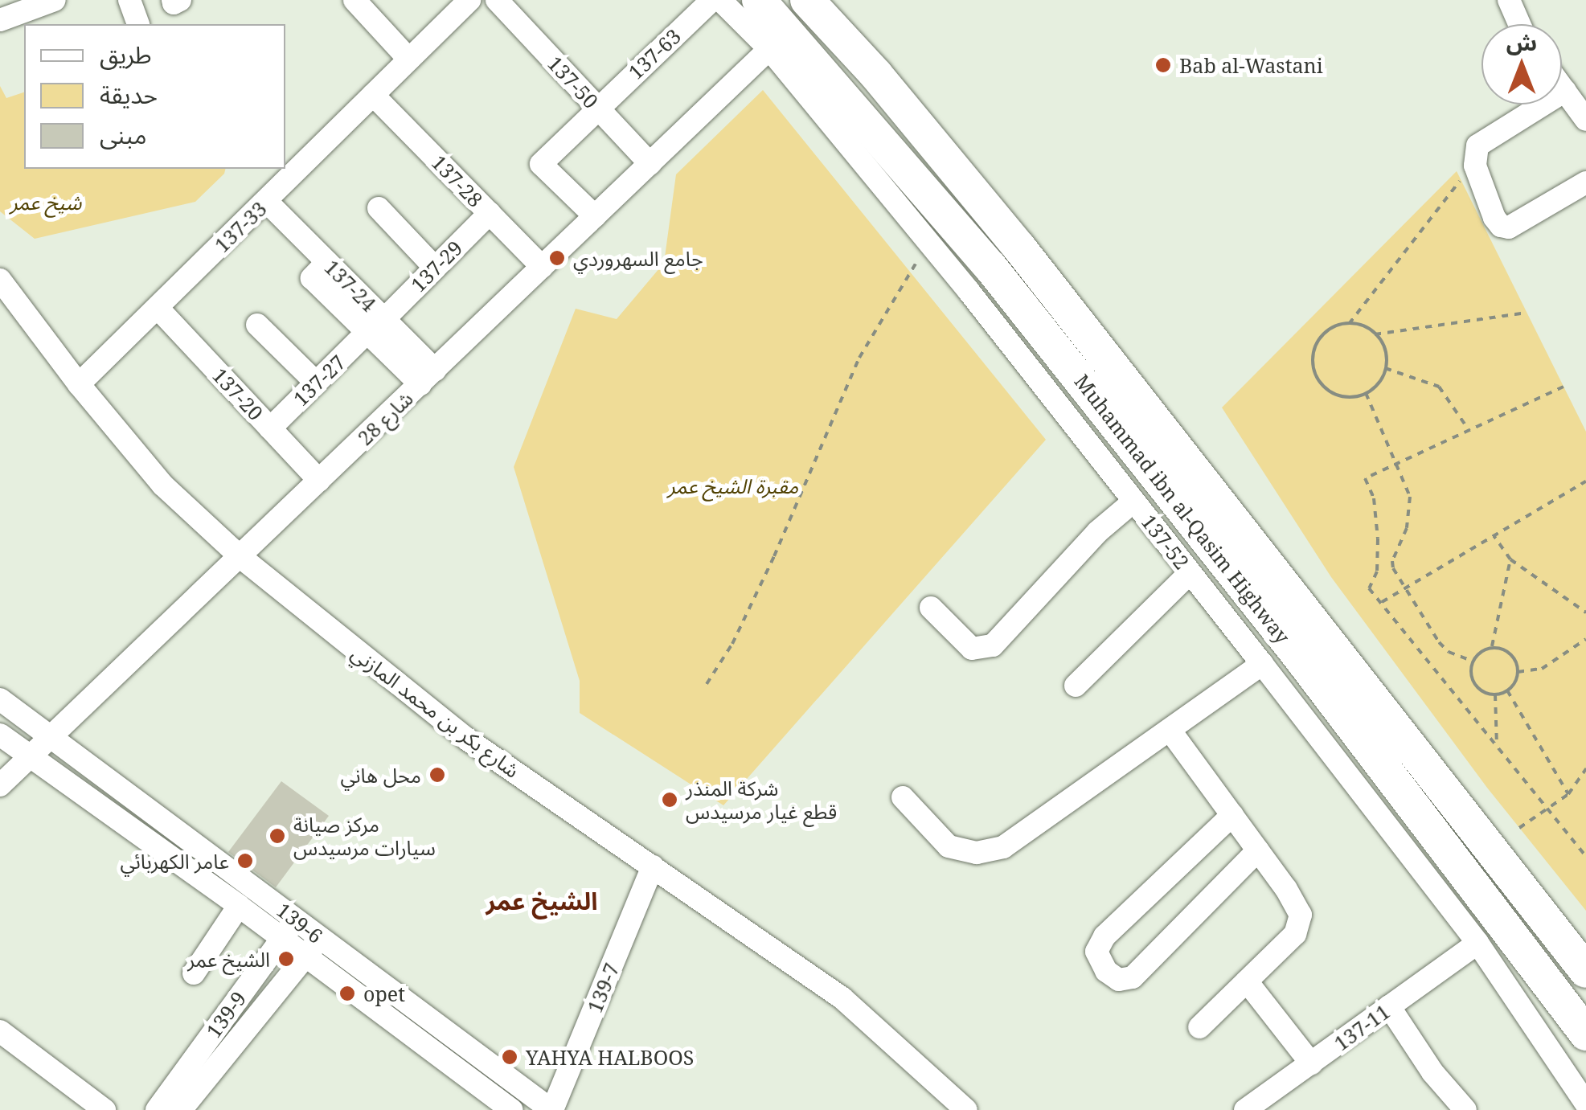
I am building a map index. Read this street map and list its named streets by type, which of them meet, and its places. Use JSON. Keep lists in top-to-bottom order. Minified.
{"streets":{"highway":["Muhammad ibn al-Qasim Highway"],"street":["137-63","137-50","137-28","137-33","137-29","137-24","137-27","137-20","شارع 28","137-52","شارع بكر بن محمد المازني","139-6","139-7","139-9","137-11"]},"crossings":[["137-63","137-50"],["137-63","شارع 28"],["137-50","شارع 28"],["137-28","137-33"],["137-28","137-29"],["137-28","شارع 28"],["137-33","137-24"],["137-33","137-20"],["137-33","شارع بكر بن محمد المازني"],["137-29","137-24"],["137-29","137-27"],["137-24","137-27"],["137-27","137-20"],["137-20","شارع 28"],["شارع 28","137-52"],["شارع 28","شارع بكر بن محمد المازني"],["شارع 28","139-6"],["137-52","137-11"],["شارع بكر بن محمد المازني","139-7"],["139-6","139-7"],["139-6","139-9"]],"districts":["الشيخ عمر"],"parks":["شيخ عمر","مقبرة الشيخ عمر"],"places":["Bab al-Wastani","جامع السهروردي","محل هاني","شركة المنذر قطع غيار مرسيدس","مركز صيانة سيارات مرسيدس","عامر الكهربائي","الشيخ عمر","opet","YAHYA HALBOOS"],"legend":["طريق","حديقة","مبنى"],"north":"top"}
